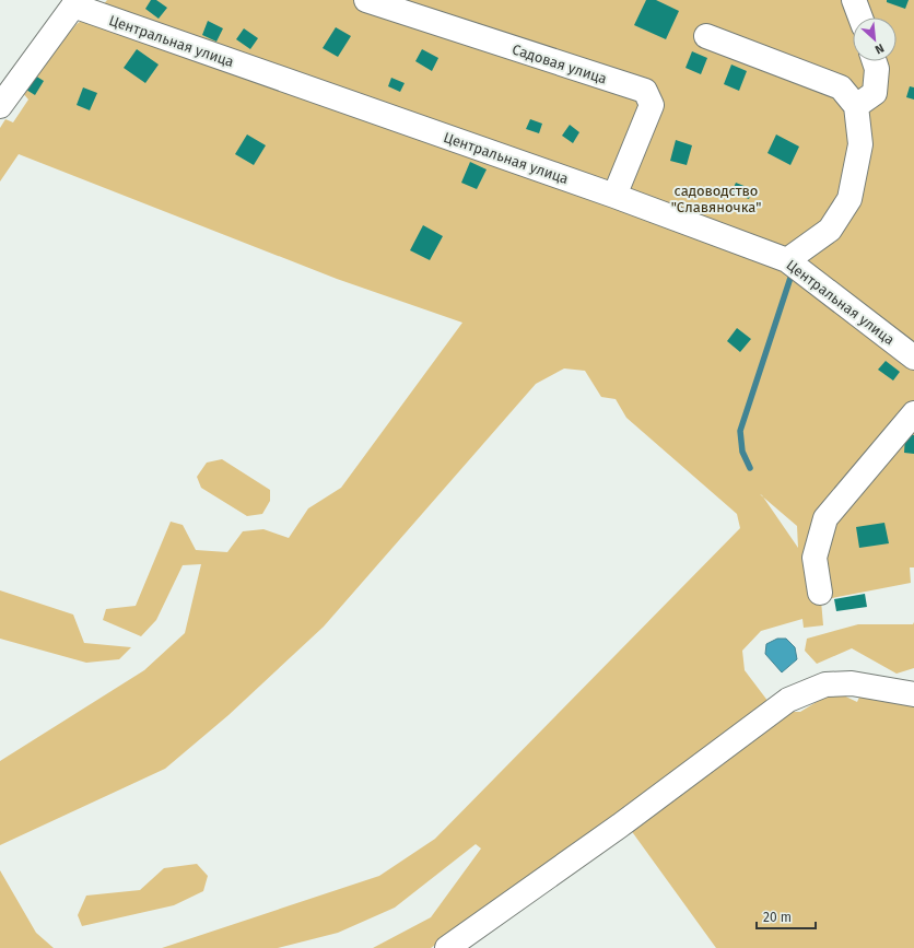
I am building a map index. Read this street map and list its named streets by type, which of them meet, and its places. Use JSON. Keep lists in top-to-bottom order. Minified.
{"streets":{"street":["Центральная улица","Садовая улица"]},"crossings":[["Центральная улица","Садовая улица"]],"parks":["садоводство \"Славяночка\""],"scale_bar":"20 m","north":"bottom right"}
